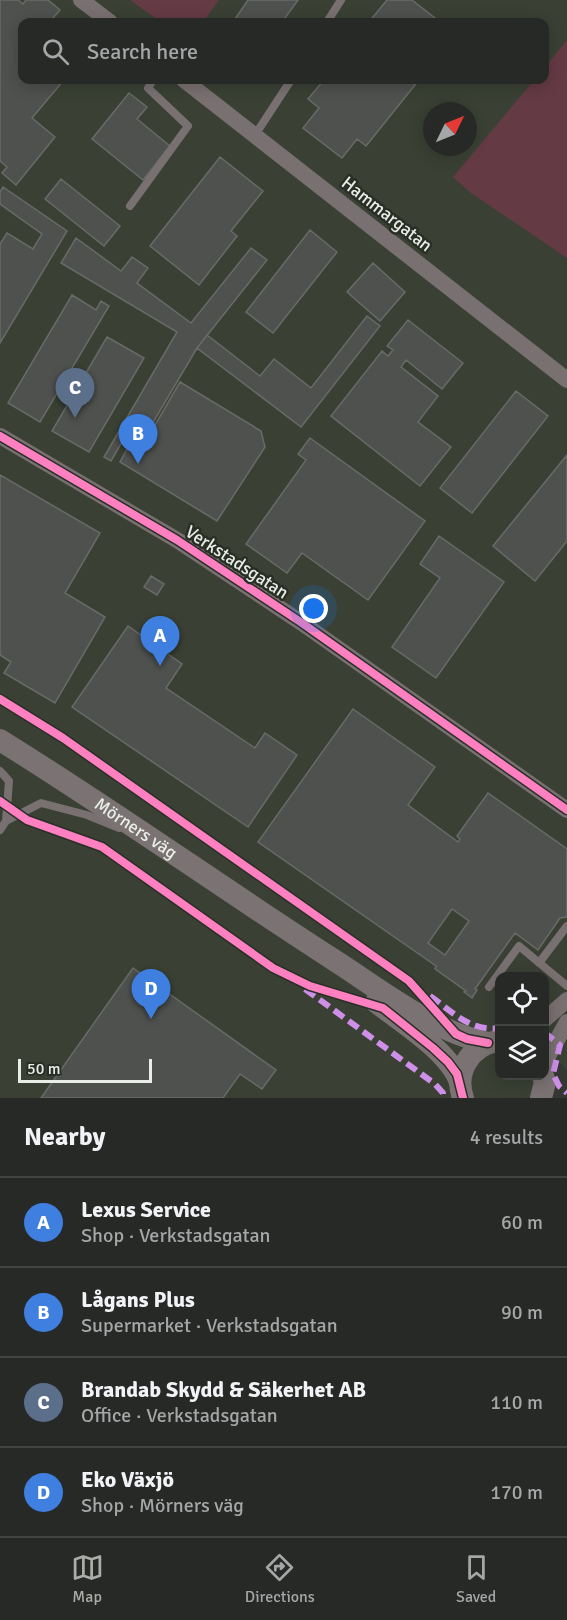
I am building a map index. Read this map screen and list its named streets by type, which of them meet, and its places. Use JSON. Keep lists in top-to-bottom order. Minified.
{"streets":{"main road":["Mörners väg"],"street":["Hammargatan","Verkstadsgatan"]},"scale_bar":"50 m","north":"top right","page":{"search":"Search here","pins":["C","B","A","D"],"scale":"50 m","heading":["Nearby","4 results"],"list":[{"mark":"A","name":"Lexus Service","note":"Shop · Verkstadsgatan","value":"60 m"},{"mark":"B","name":"Lågans Plus","note":"Supermarket · Verkstadsgatan","value":"90 m"},{"mark":"C","name":"Brandab Skydd & Säkerhet AB","note":"Office · Verkstadsgatan","value":"110 m"},{"mark":"D","name":"Eko Växjö","note":"Shop · Mörners väg","value":"170 m"}],"nav":["Map","Directions","Saved"]}}
